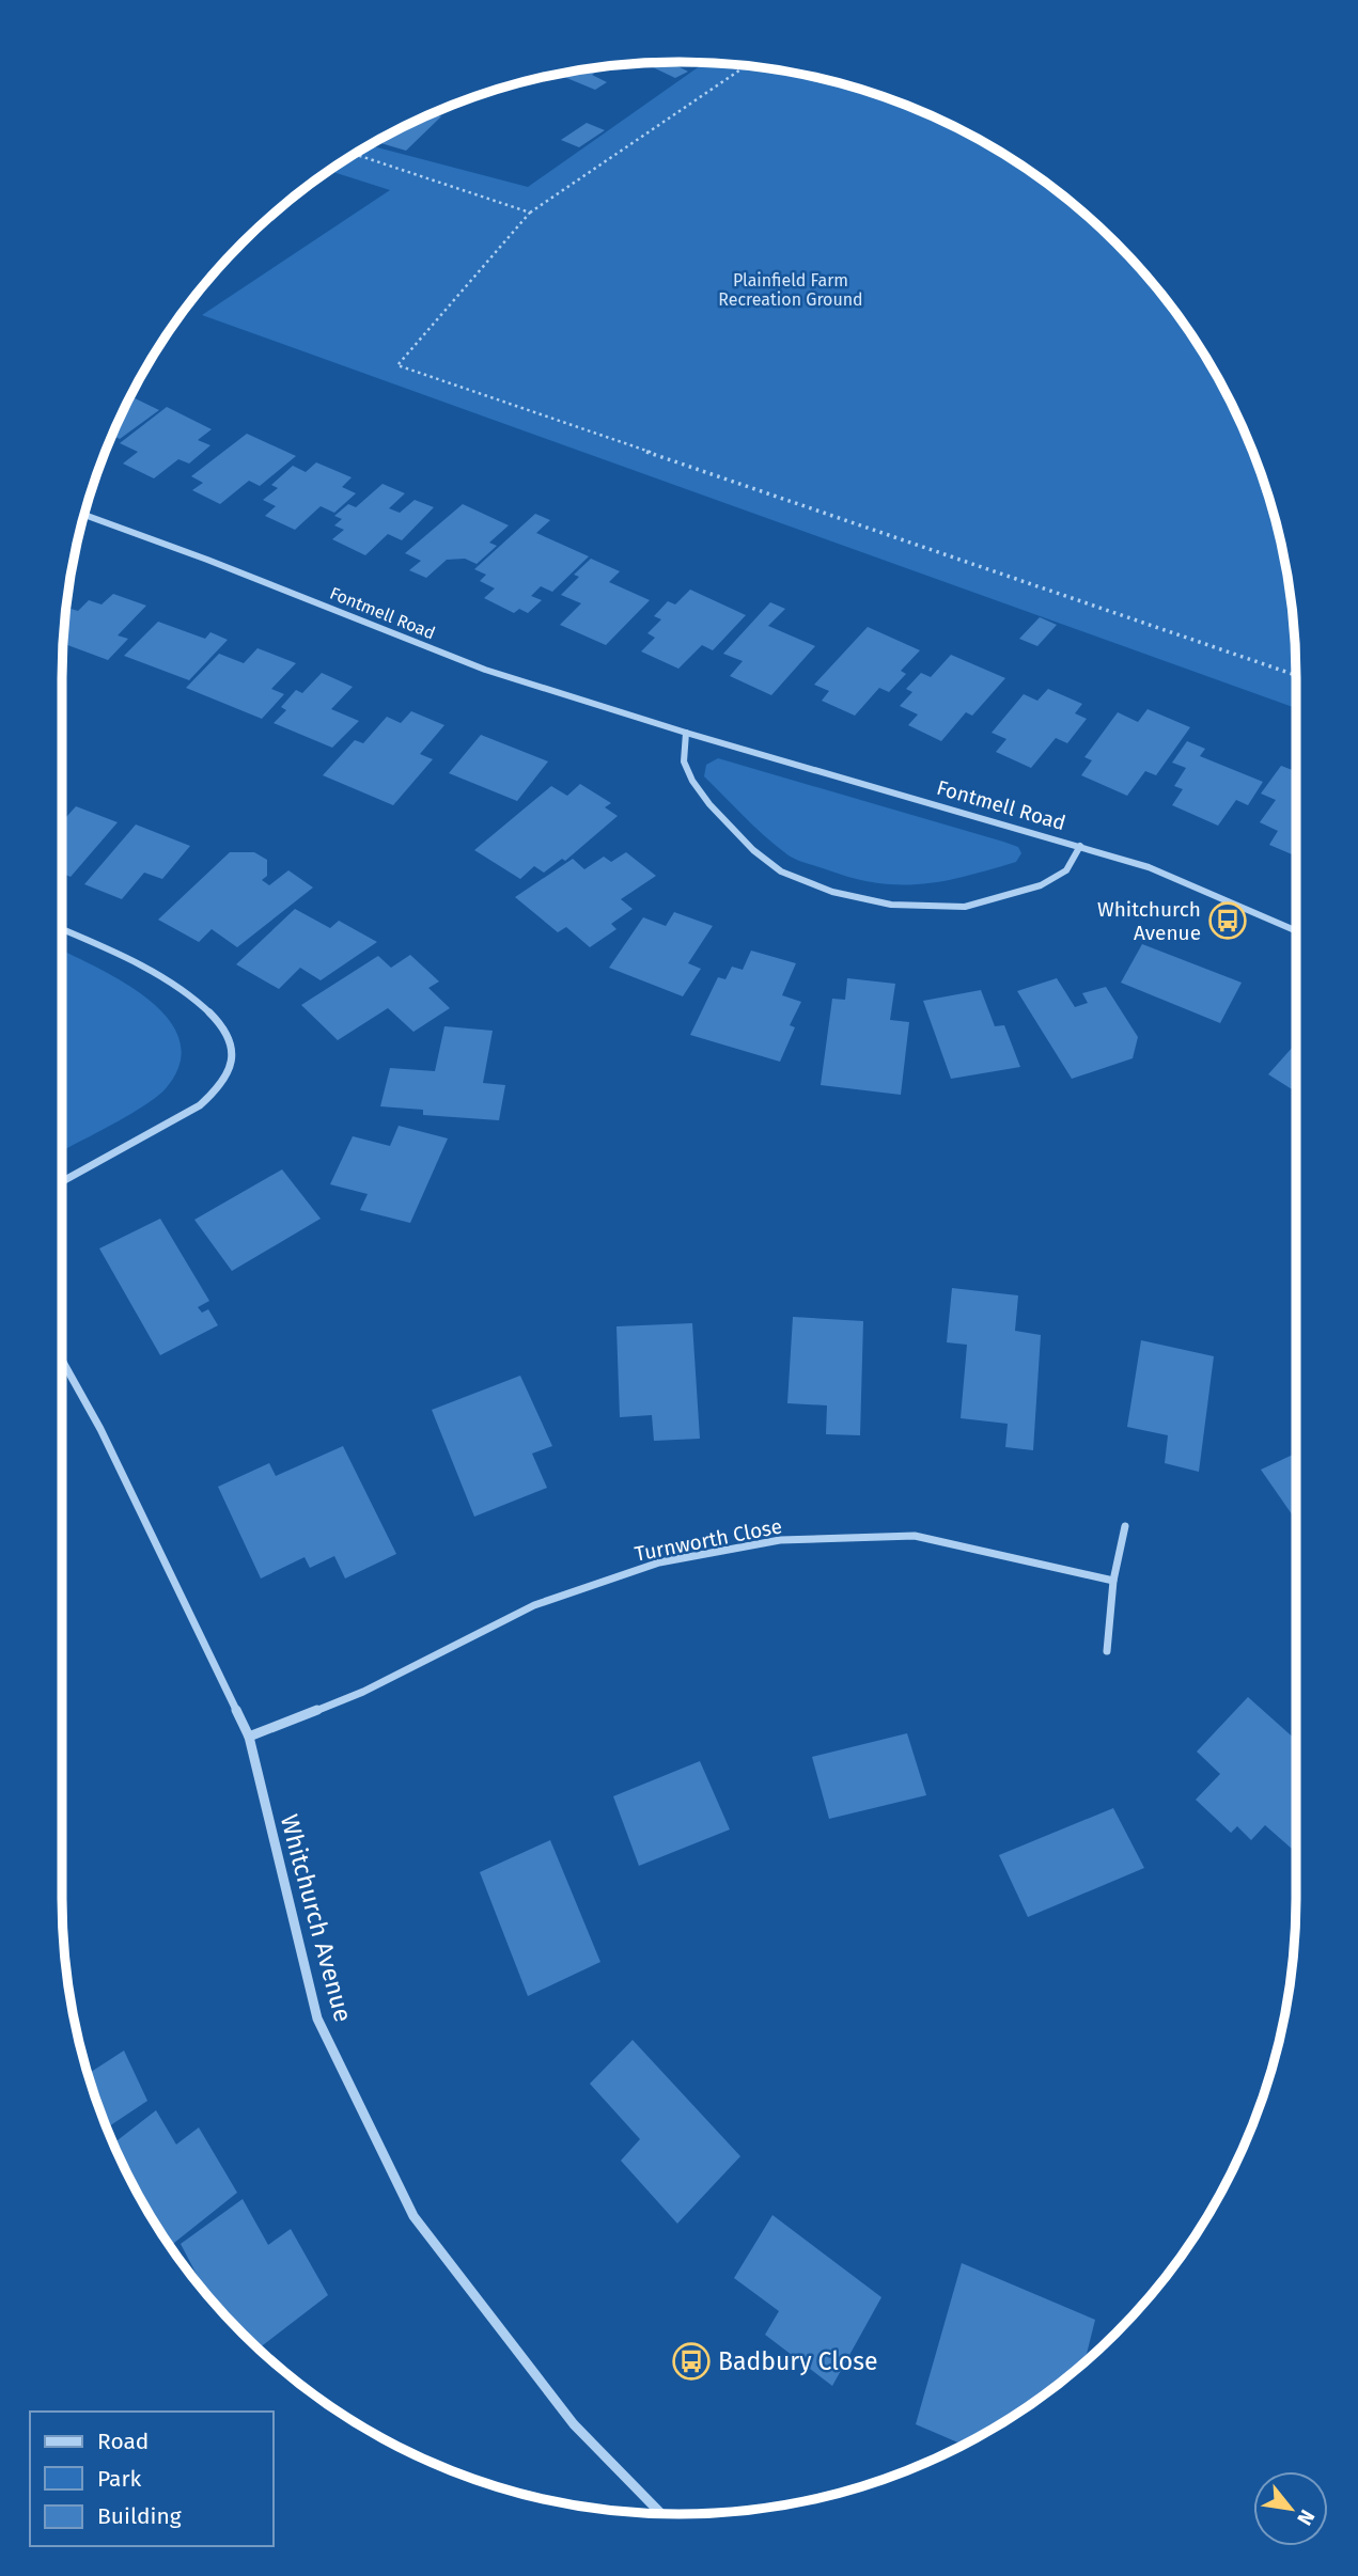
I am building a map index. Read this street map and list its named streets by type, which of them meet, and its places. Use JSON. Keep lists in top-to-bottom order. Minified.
{"streets":{"street":["Fontmell Road","Turnworth Close","Whitchurch Avenue"]},"crossings":[["Turnworth Close","Whitchurch Avenue"]],"parks":["Plainfield Farm Recreation Ground"],"places":{"bus stop":["Whitchurch Avenue","Badbury Close"]},"legend":["Road","Park","Building"],"north":"bottom right"}
